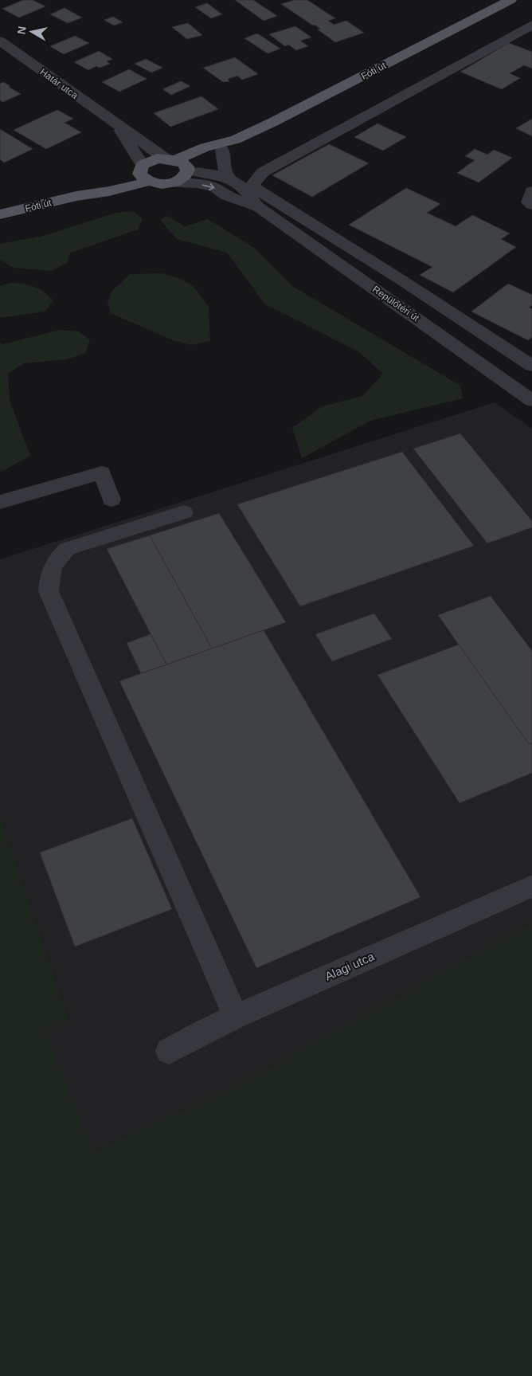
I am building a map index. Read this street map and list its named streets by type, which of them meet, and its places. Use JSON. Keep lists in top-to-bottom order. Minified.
{"streets":{"main road":["Fóti út"],"street":["Határ utca","Repülőtéri út","Alagi utca"]},"crossings":[["Fóti út","Határ utca"],["Fóti út","Repülőtéri út"],["Határ utca","Repülőtéri út"]],"north":"left"}
